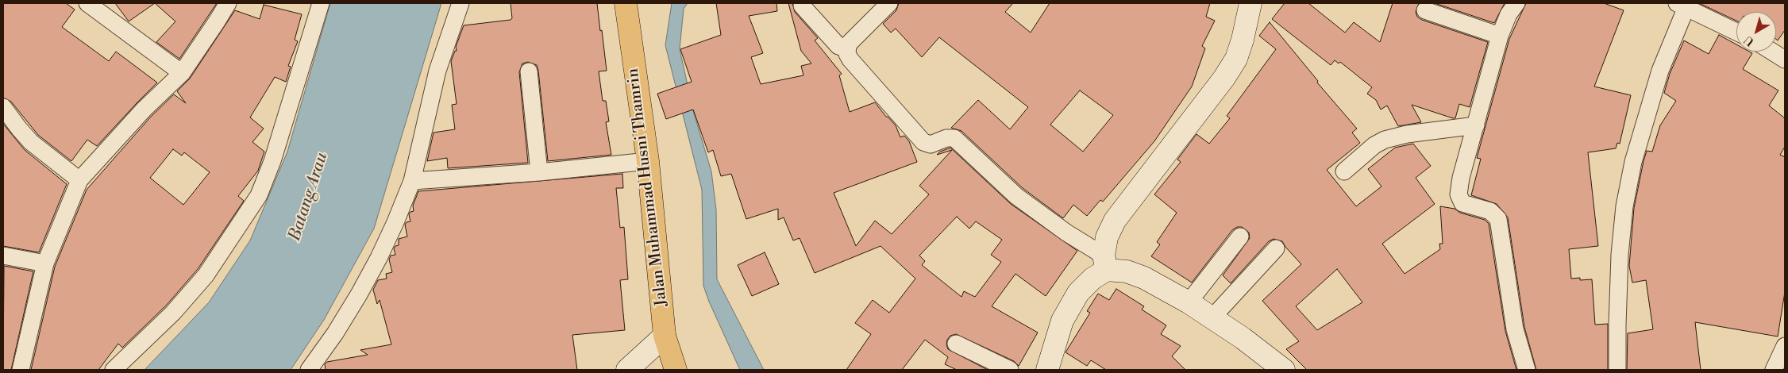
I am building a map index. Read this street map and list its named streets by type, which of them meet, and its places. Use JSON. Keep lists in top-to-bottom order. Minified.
{"streets":{"main road":["Jalan Muhammad Husni Thamrin"]},"water":["Batang Arau"],"north":"bottom left"}
